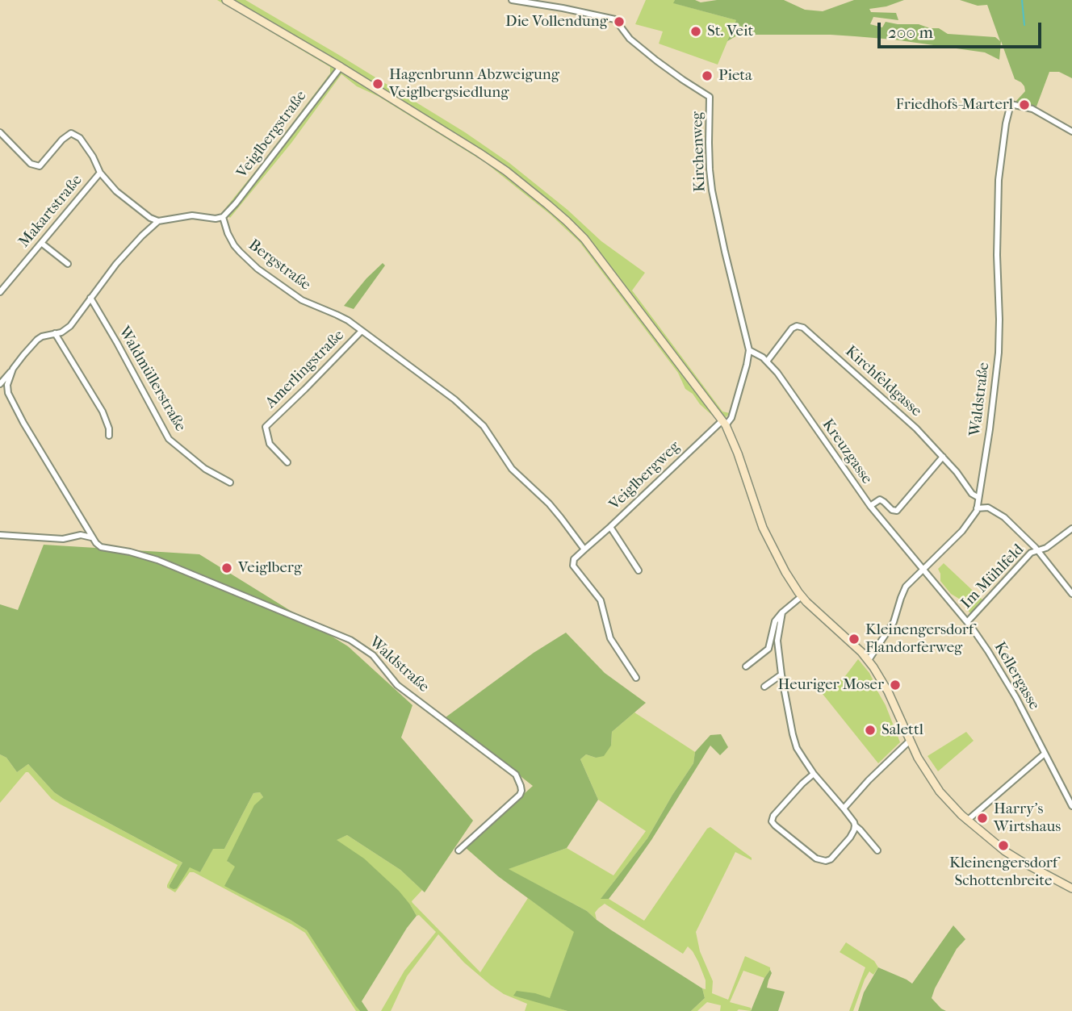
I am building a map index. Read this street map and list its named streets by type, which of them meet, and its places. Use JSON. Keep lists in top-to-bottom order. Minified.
{"streets":{"street":["Veiglbergstraße","Kirchenweg","Makartstraße","Bergstraße","Amerlingstraße","Waldmüllerstraße","Kirchfeldgasse","Waldstraße","Kreuzgasse","Veiglbergweg","Im Mühlfeld","Kellergasse"]},"crossings":[["Veiglbergstraße","Bergstraße"],["Kirchenweg","Kreuzgasse"],["Kirchenweg","Veiglbergweg"],["Bergstraße","Amerlingstraße"],["Bergstraße","Veiglbergweg"],["Kirchfeldgasse","Waldstraße"],["Kirchfeldgasse","Kreuzgasse"],["Waldstraße","Kreuzgasse"],["Waldstraße","Kellergasse"],["Kreuzgasse","Kellergasse"],["Im Mühlfeld","Kellergasse"]],"places":["Die Vollendung","St. Veit","Pieta","Hagenbrunn Abzweigung Veiglbergsiedlung","Friedhofs-Marterl","Veiglberg","Kleinengersdorf Flandorferweg","Heuriger Moser","Salettl","Harry's Wirtshaus","Kleinengersdorf Schottenbreite"],"scale_bar":"200 m"}
